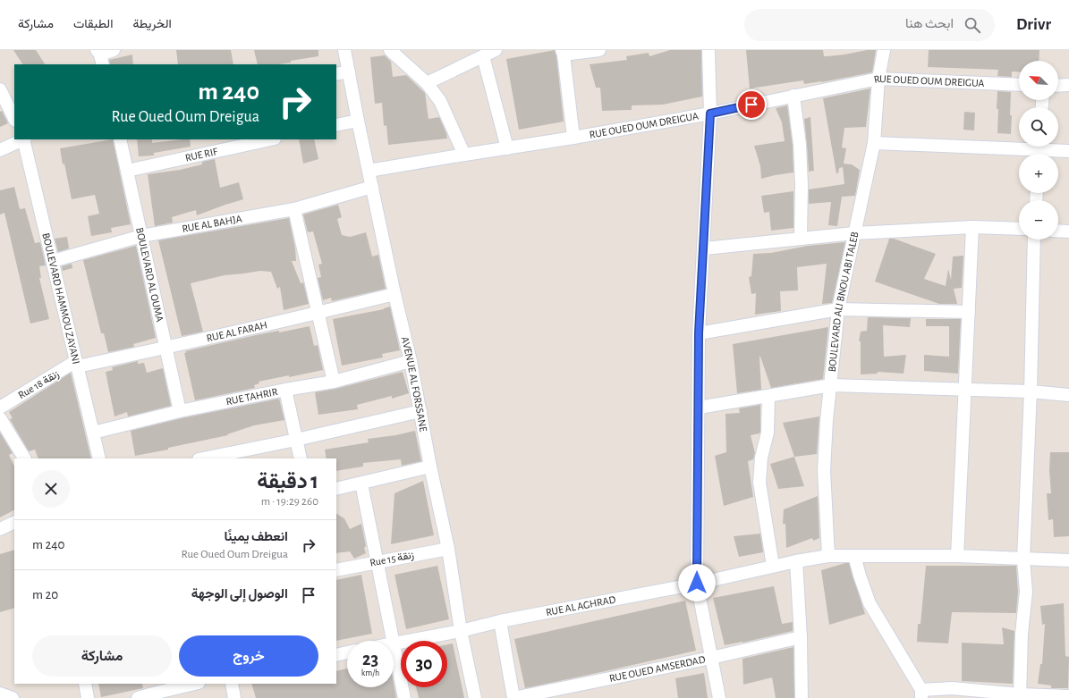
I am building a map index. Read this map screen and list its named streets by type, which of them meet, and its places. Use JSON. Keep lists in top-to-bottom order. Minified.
{"streets":{"street":["RUE OUED OUM DREIGUA","RUE RIF","RUE AL BAHJA","BOULEVARD AL OUMA","BOULEVARD HAMMOU ZAYANI","BOULEVARD ALI BNOU ABI TALEB","RUE AL FARAH","Rue 18 زنقة","AVENUE AL FORSSANE","RUE TAHRIR","Rue 15 زنقة","RUE AL AGHRAD","RUE OUED AMSERDAD"]},"crossings":[["RUE OUED OUM DREIGUA","BOULEVARD ALI BNOU ABI TALEB"],["RUE OUED OUM DREIGUA","AVENUE AL FORSSANE"],["RUE RIF","BOULEVARD AL OUMA"],["RUE AL BAHJA","BOULEVARD AL OUMA"],["RUE AL BAHJA","BOULEVARD HAMMOU ZAYANI"],["RUE AL BAHJA","AVENUE AL FORSSANE"],["BOULEVARD AL OUMA","RUE AL FARAH"],["BOULEVARD AL OUMA","RUE TAHRIR"],["BOULEVARD HAMMOU ZAYANI","RUE AL FARAH"],["BOULEVARD HAMMOU ZAYANI","Rue 18 زنقة"],["BOULEVARD HAMMOU ZAYANI","RUE TAHRIR"],["BOULEVARD ALI BNOU ABI TALEB","RUE AL AGHRAD"],["RUE AL FARAH","Rue 18 زنقة"],["RUE AL FARAH","AVENUE AL FORSSANE"],["AVENUE AL FORSSANE","RUE TAHRIR"],["AVENUE AL FORSSANE","Rue 15 زنقة"],["AVENUE AL FORSSANE","RUE AL AGHRAD"]],"north":"top left","page":{"header":"Drivr","search":"ابحث هنا","nav":["الخريطة","الطبقات","مشاركة"],"map_buttons":["+","−"],"turn":["240 m","Rue Oued Oum Dreigua"],"heading":["1 دقيقة","260 m · 19:29"],"list":[{"name":"انعطف يمينًا","note":"Rue Oued Oum Dreigua","value":"240 m"},{"name":"الوصول إلى الوجهة","value":"20 m"}],"buttons":["خروج","مشاركة"],"speed":"23 km/h","limit":"30"}}
